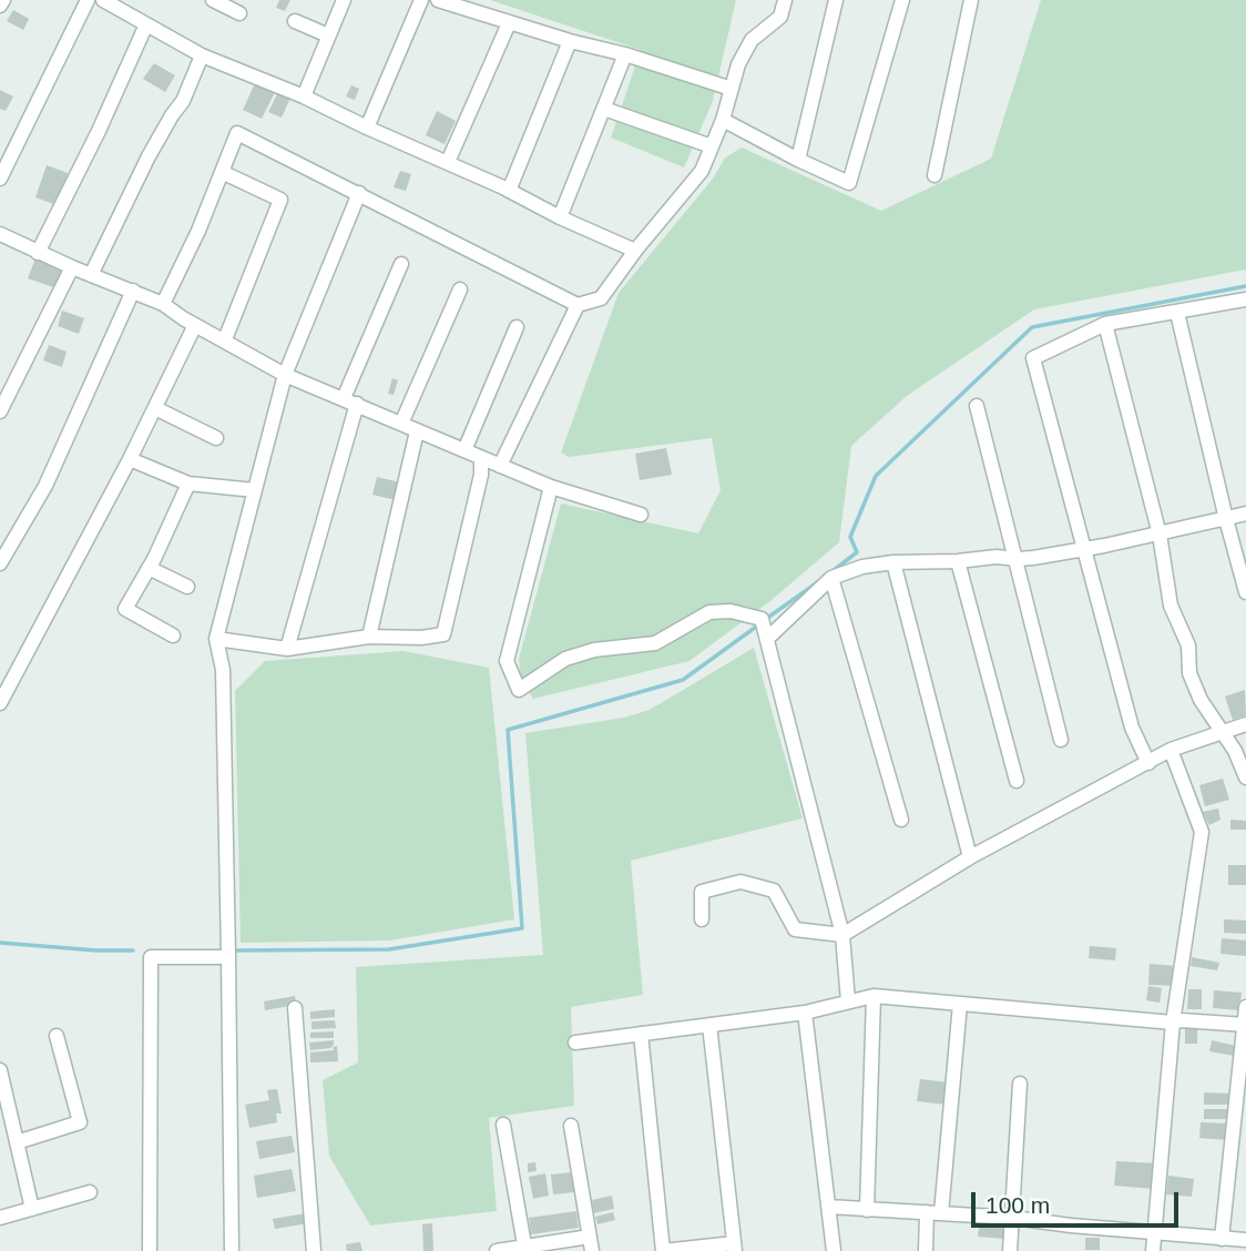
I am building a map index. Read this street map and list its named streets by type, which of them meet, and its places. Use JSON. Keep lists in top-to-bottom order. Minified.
{"scale_bar":"100 m"}
